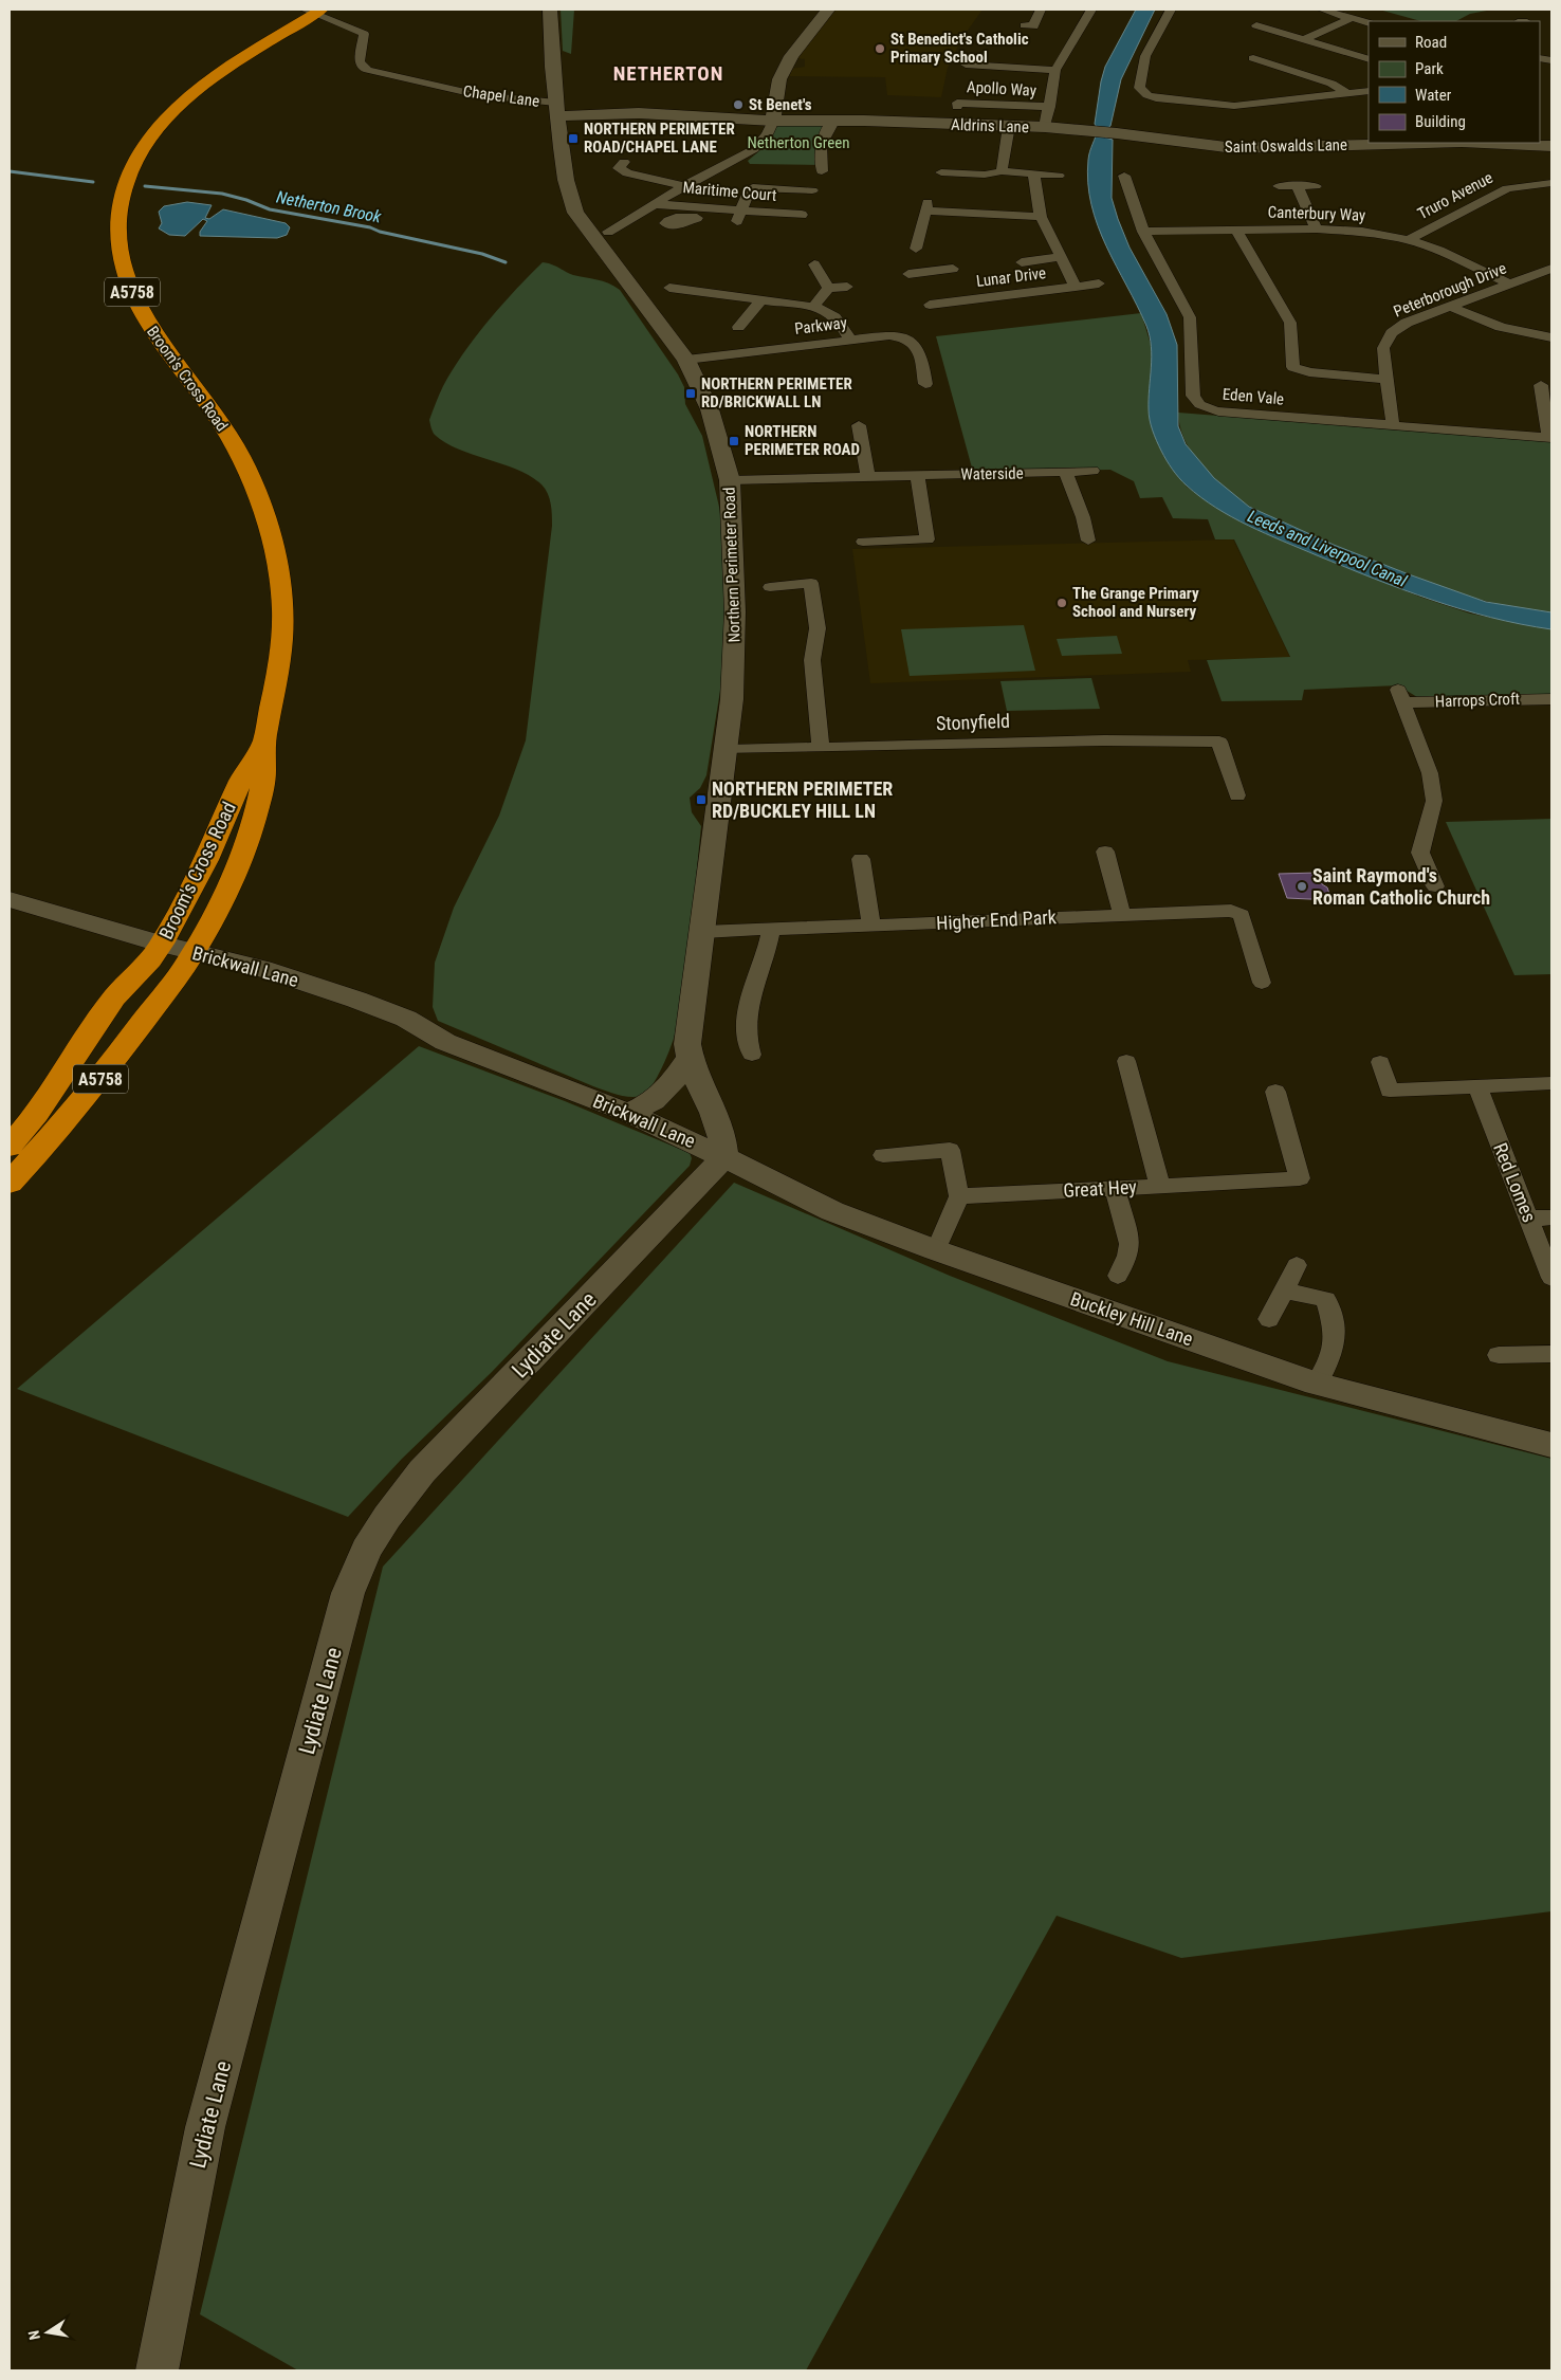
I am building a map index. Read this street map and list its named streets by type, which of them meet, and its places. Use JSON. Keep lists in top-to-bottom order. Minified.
{"streets":{"highway":["A5758","Broom's Cross Road"],"main road":["Chapel Lane","Aldrins Lane","Saint Oswalds Lane","Northern Perimeter Road","Brickwall Lane","Buckley Hill Lane","Lydiate Lane"],"street":["Apollo Way","Maritime Court","Truro Avenue","Canterbury Way","Lunar Drive","Peterborough Drive","Parkway","Eden Vale","Waterside","Harrops Croft","Stonyfield","Higher End Park","Red Lomes","Great Hey"]},"crossings":[["Apollo Way","Aldrins Lane"],["Chapel Lane","Broom's Cross Road"],["Chapel Lane","Northern Perimeter Road"],["Aldrins Lane","Saint Oswalds Lane"],["Truro Avenue","Canterbury Way"],["Canterbury Way","Peterborough Drive"],["Canterbury Way","Eden Vale"],["Peterborough Drive","Eden Vale"],["Parkway","Northern Perimeter Road"],["Broom's Cross Road","Brickwall Lane"],["Waterside","Northern Perimeter Road"],["Northern Perimeter Road","Stonyfield"],["Northern Perimeter Road","Higher End Park"],["Northern Perimeter Road","Brickwall Lane"],["Northern Perimeter Road","Buckley Hill Lane"],["Northern Perimeter Road","Lydiate Lane"],["Brickwall Lane","Buckley Hill Lane"],["Brickwall Lane","Lydiate Lane"],["Buckley Hill Lane","Lydiate Lane"]],"districts":["NETHERTON"],"water":["Netherton Brook","Leeds and Liverpool Canal"],"parks":["Netherton Green"],"places":{"other":["St Benedict's Catholic Primary School","St Benet's","The Grange Primary School and Nursery","Saint Raymond's Roman Catholic Church"],"transit":["NORTHERN PERIMETER ROAD/CHAPEL LANE","NORTHERN PERIMETER RD/BRICKWALL LN","NORTHERN PERIMETER ROAD","NORTHERN PERIMETER RD/BUCKLEY HILL LN"]},"legend":["Road","Park","Water","Building"],"north":"left"}
